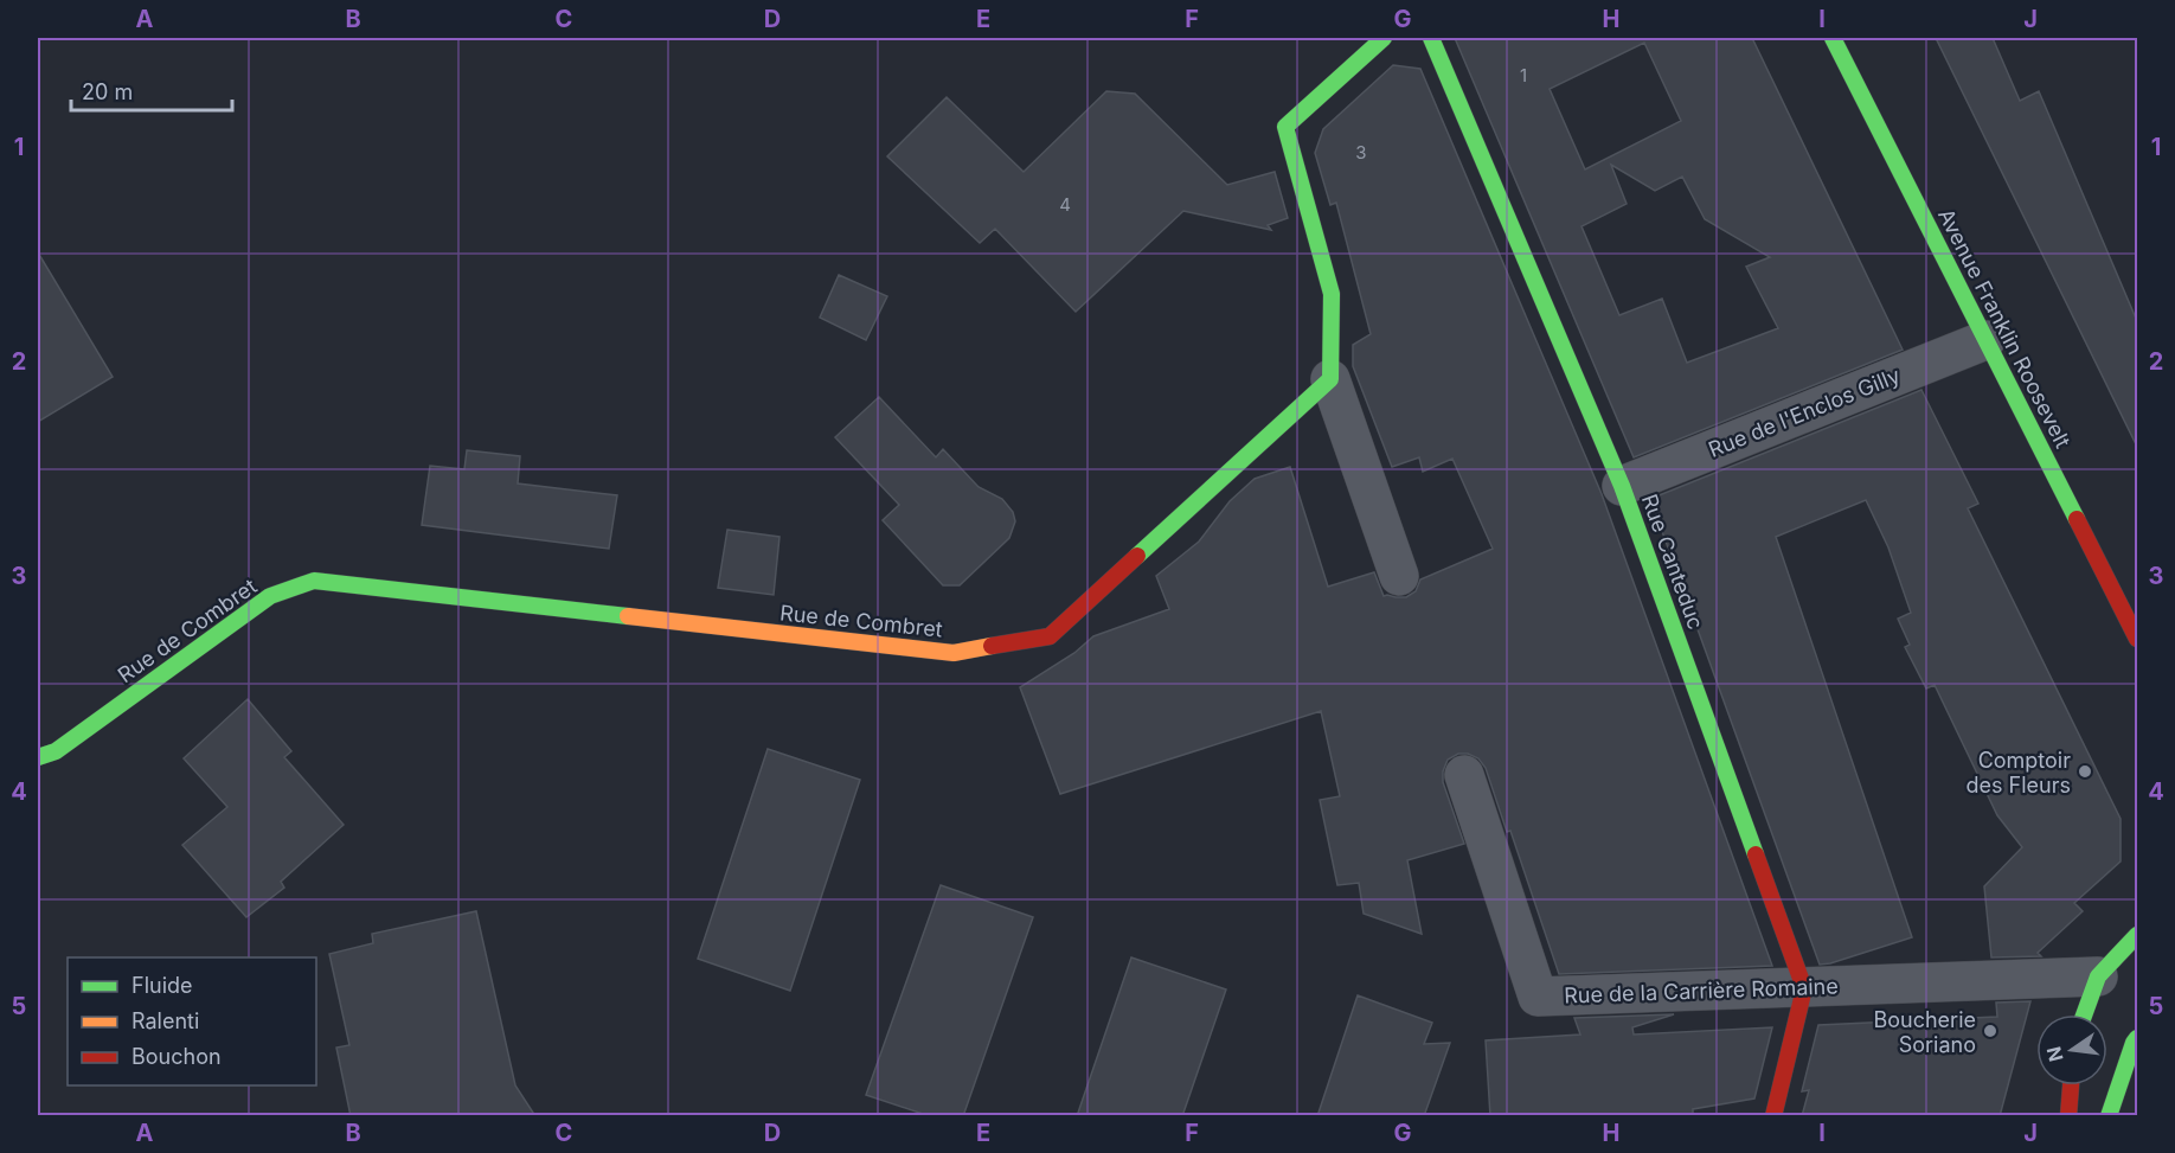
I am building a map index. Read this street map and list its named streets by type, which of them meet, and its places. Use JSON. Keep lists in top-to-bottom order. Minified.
{"streets":{"street":["Avenue Franklin Roosevelt","Rue de l'Enclos Gilly","Rue Canteduc","Rue de Combret","Rue de la Carrière Romaine"]},"crossings":[["Avenue Franklin Roosevelt","Rue de l'Enclos Gilly"],["Rue de l'Enclos Gilly","Rue Canteduc"],["Rue Canteduc","Rue de la Carrière Romaine"]],"places":["Comptoir des Fleurs","Boucherie Soriano"],"house_numbers":["1","3","4"],"legend":["Fluide","Ralenti","Bouchon"],"scale_bar":"20 m","north":"left","grid":{"columns":["A","B","C","D","E","F","G","H","I","J"],"rows":["1","2","3","4","5"]}}
